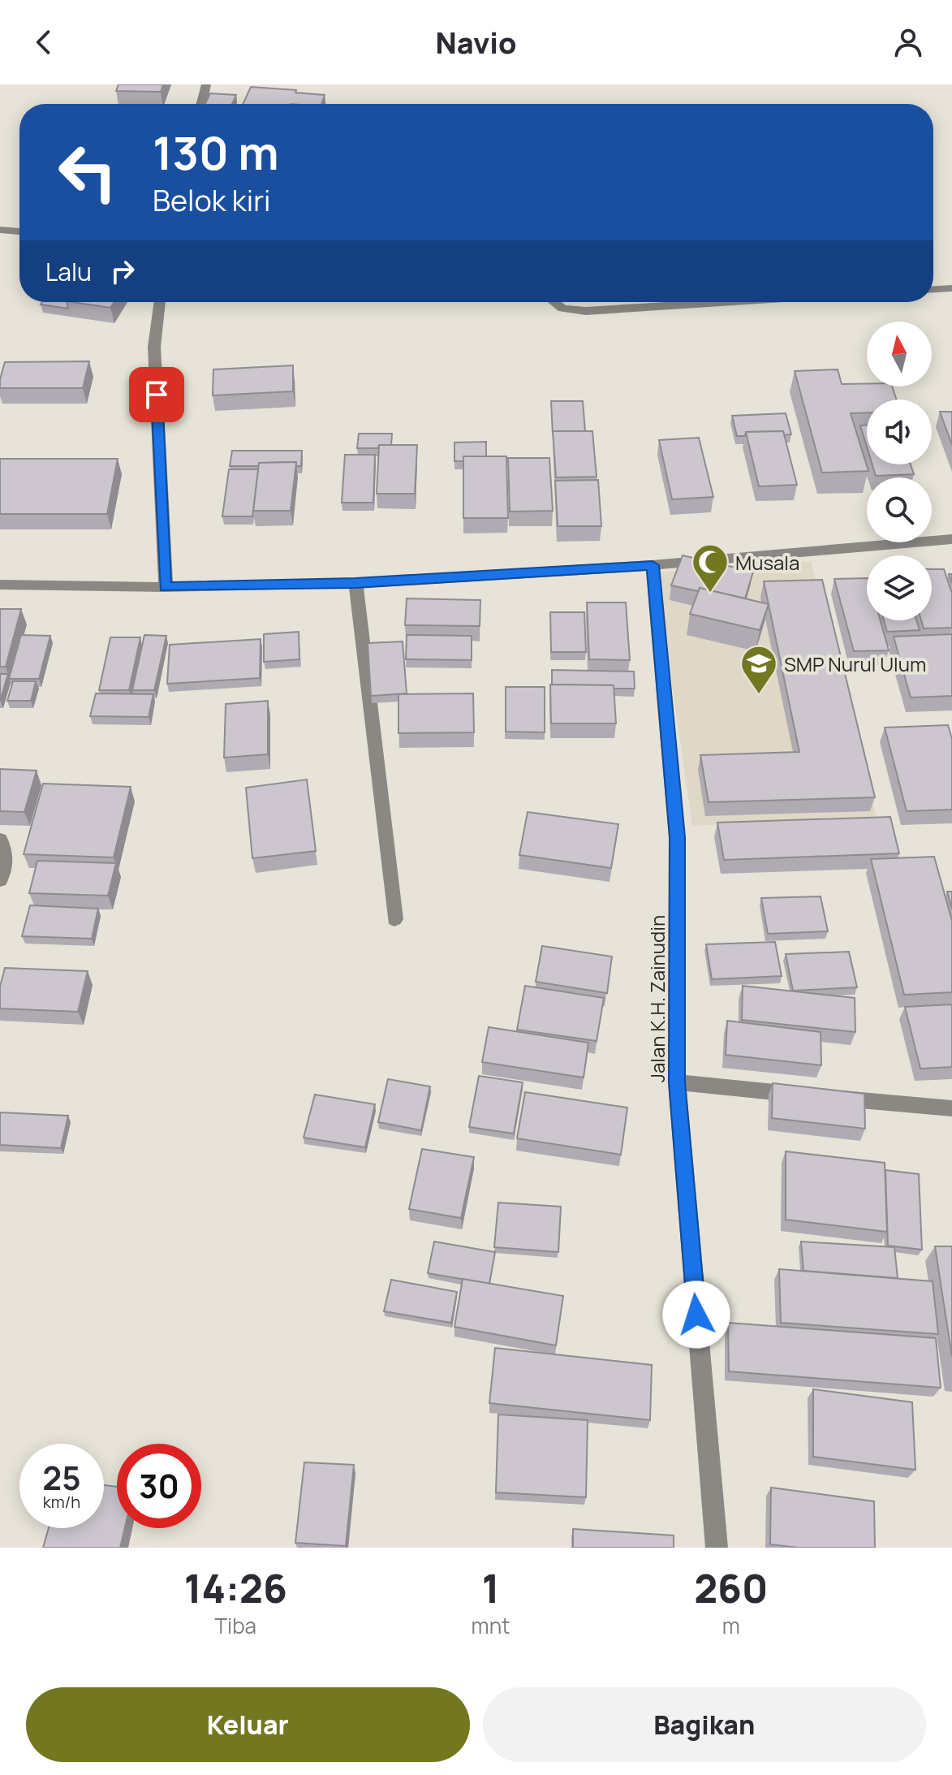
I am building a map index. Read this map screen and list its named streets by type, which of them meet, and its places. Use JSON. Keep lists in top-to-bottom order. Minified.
{"streets":{"street":["Jalan K.H. Zainudin"]},"places":{"mosque":["Musala"],"school or university":["SMP Nurul Ulum"]},"north":"top","page":{"header":"Navio","turn":["130 m","Belok kiri"],"then":"Lalu","speed":"25 km/h","limit":"30","eta":["14:26","Tiba","1","mnt","260","m"],"buttons":["Keluar","Bagikan"]}}
